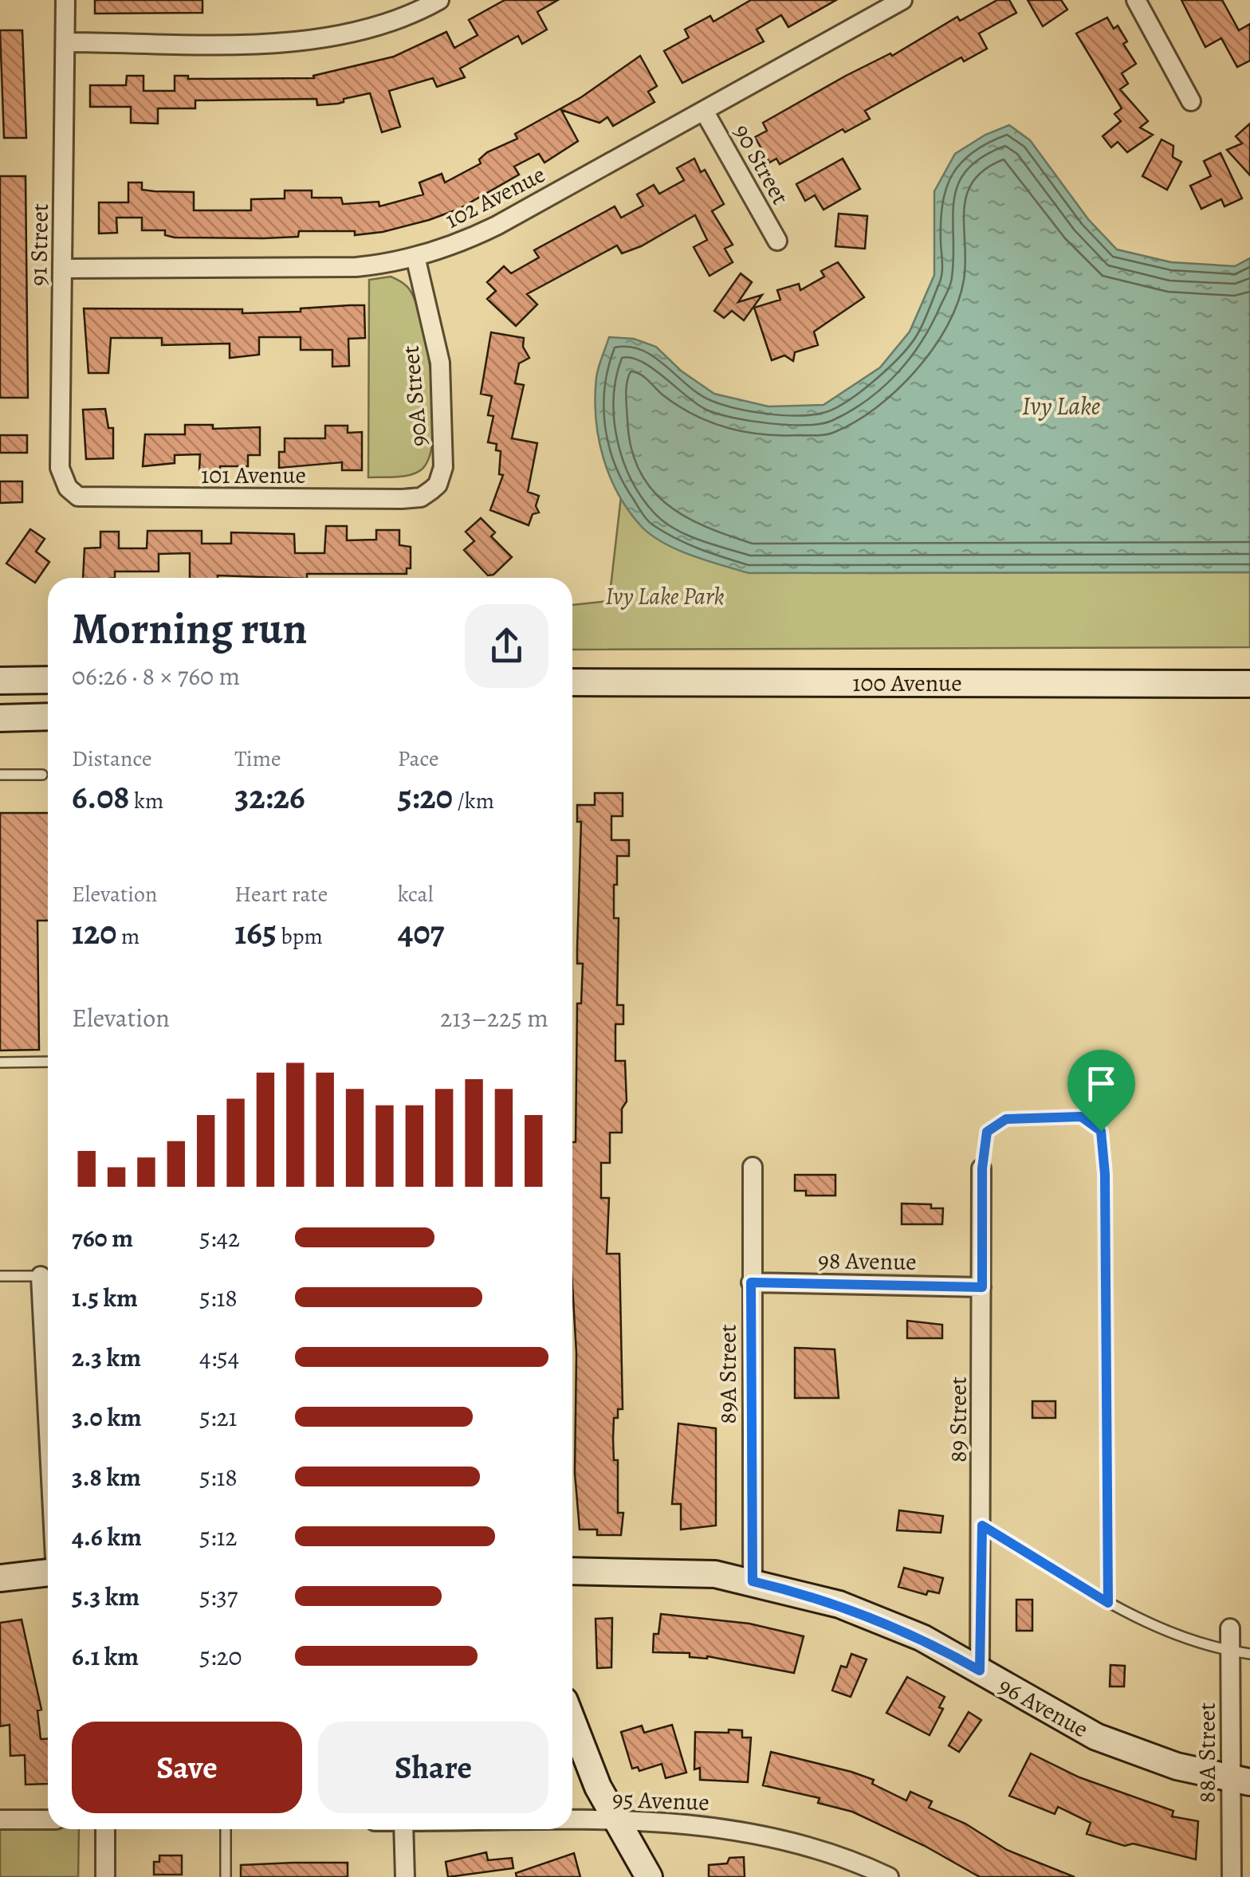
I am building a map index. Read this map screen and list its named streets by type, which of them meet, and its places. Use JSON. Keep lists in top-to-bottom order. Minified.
{"streets":{"street":["90 Street","102 Avenue","91 Street","90A Street","101 Avenue","100 Avenue","98 Avenue","89A Street","89 Street","96 Avenue","88A Street","95 Avenue"]},"crossings":[["90 Street","102 Avenue"],["102 Avenue","91 Street"],["102 Avenue","90A Street"],["91 Street","101 Avenue"],["90A Street","101 Avenue"],["98 Avenue","89A Street"],["98 Avenue","89 Street"],["89A Street","96 Avenue"],["89 Street","96 Avenue"],["96 Avenue","88A Street"]],"water":["Ivy Lake"],"parks":["Ivy Lake Park"],"page":{"heading":["Morning run","06:26 · 8 × 760 m"],"stats":[["Distance","6.08 km"],["Time","32:26"],["Pace","5:20 /km"],["Elevation","120 m"],["Heart rate","165 bpm"],["kcal","407"]],"chart":["Elevation","213–225 m"],"list":[{"name":"760 m","note":"5:42"},{"name":"1.5 km","note":"5:18"},{"name":"2.3 km","note":"4:54"},{"name":"3.0 km","note":"5:21"},{"name":"3.8 km","note":"5:18"},{"name":"4.6 km","note":"5:12"},{"name":"5.3 km","note":"5:37"},{"name":"6.1 km","note":"5:20"}],"buttons":["Save","Share"]}}
